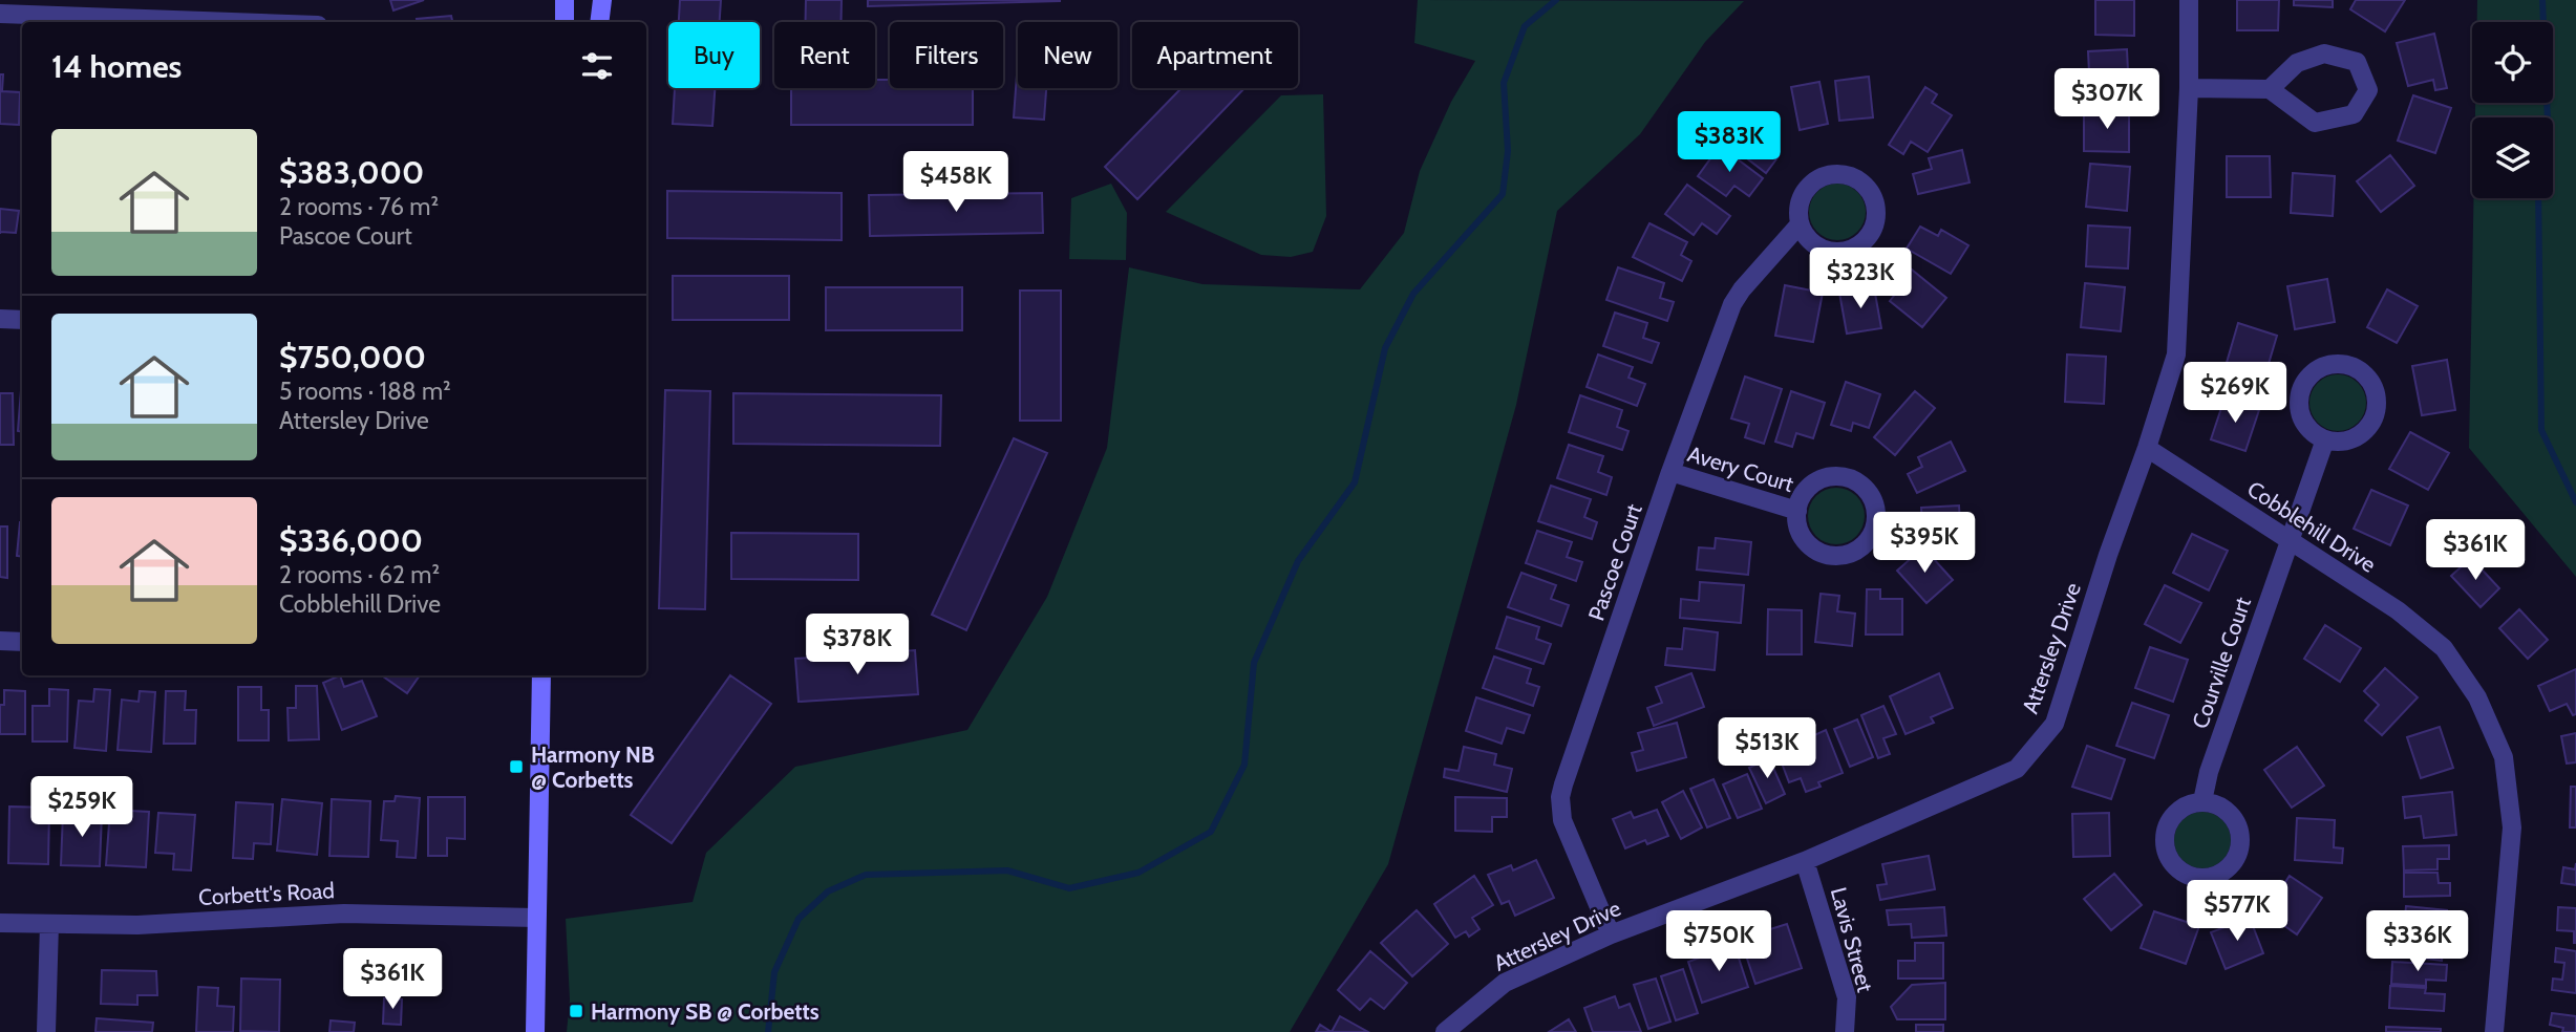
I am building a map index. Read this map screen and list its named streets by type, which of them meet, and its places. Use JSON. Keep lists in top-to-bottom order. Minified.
{"streets":{"street":["Avery Court","Cobblehill Drive","Pascoe Court","Attersley Drive","Courville Court","Corbett's Road","Lavis Street"]},"crossings":[["Avery Court","Pascoe Court"],["Cobblehill Drive","Attersley Drive"],["Cobblehill Drive","Courville Court"],["Pascoe Court","Attersley Drive"],["Attersley Drive","Lavis Street"]],"places":{"transit":["Harmony NB @ Corbetts","Harmony SB @ Corbetts"]},"page":{"chip":["Buy","Rent","Filters","New","Apartment"],"heading":"14 homes","price":["$307K","$383K","$458K","$323K","$269K","$395K","$361K","$378K","$513K","$259K","$577K","$750K","$336K","$361K"],"list":[{"name":"$383,000","note":"2 rooms · 76 m² · Pascoe Court"},{"name":"$750,000","note":"5 rooms · 188 m² · Attersley Drive"},{"name":"$336,000","note":"2 rooms · 62 m² · Cobblehill Drive"}]}}
